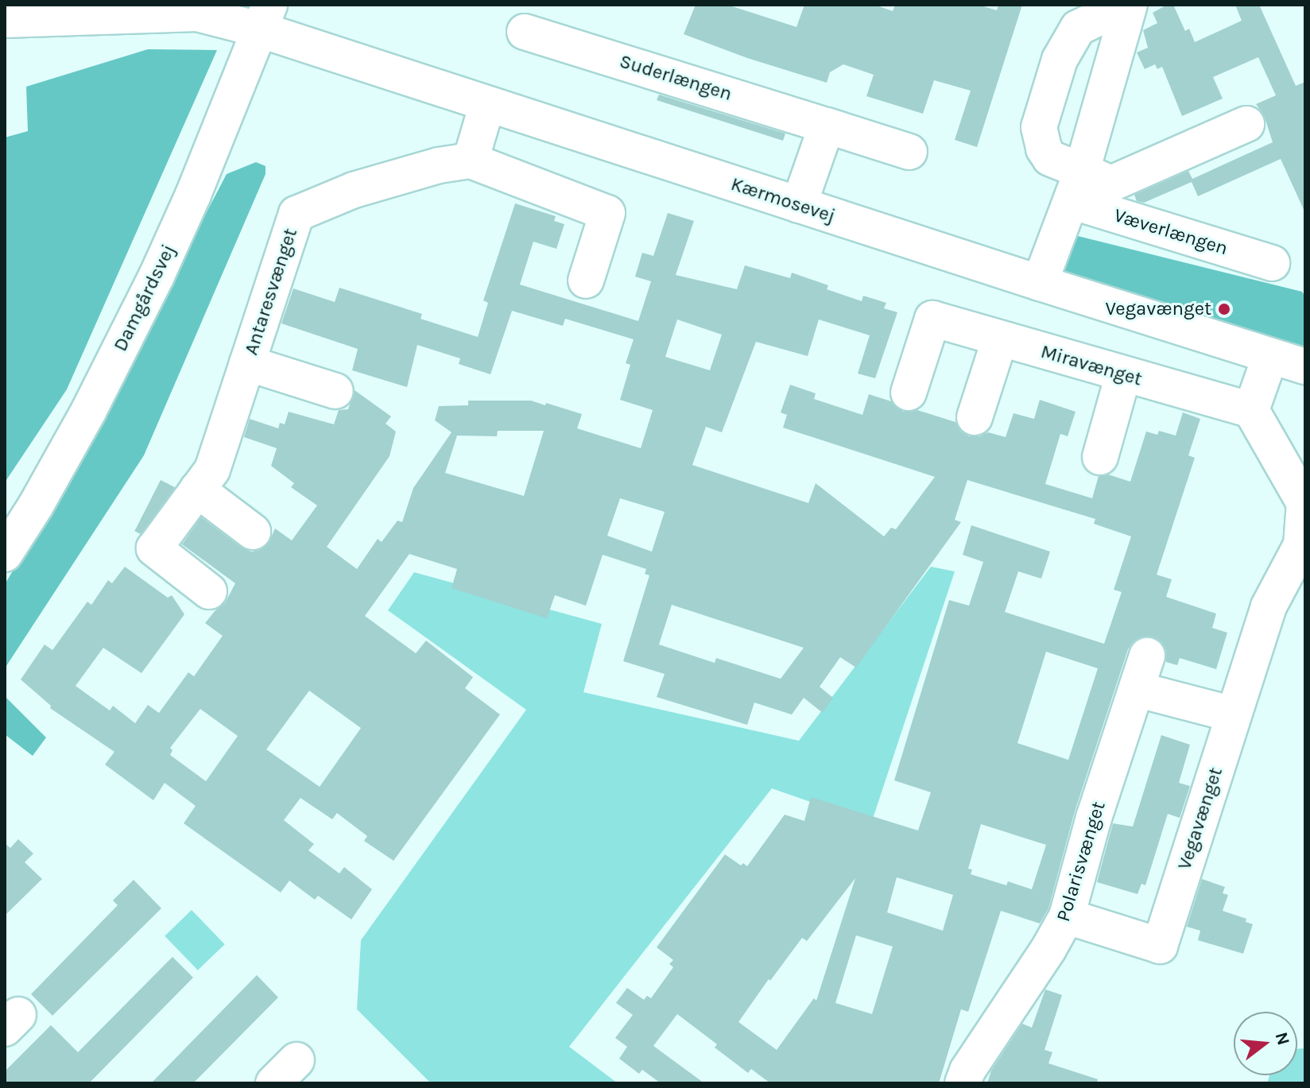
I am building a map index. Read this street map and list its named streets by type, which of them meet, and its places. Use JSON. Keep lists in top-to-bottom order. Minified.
{"streets":{"street":["Suderlængen","Kærmosevej","Væverlængen","Antaresvænget","Damgårdsvej","Miravænget","Vegavænget","Polarisvænget"]},"crossings":[["Kærmosevej","Damgårdsvej"],["Miravænget","Vegavænget"],["Vegavænget","Polarisvænget"]],"places":["Vegavænget"],"north":"right"}
